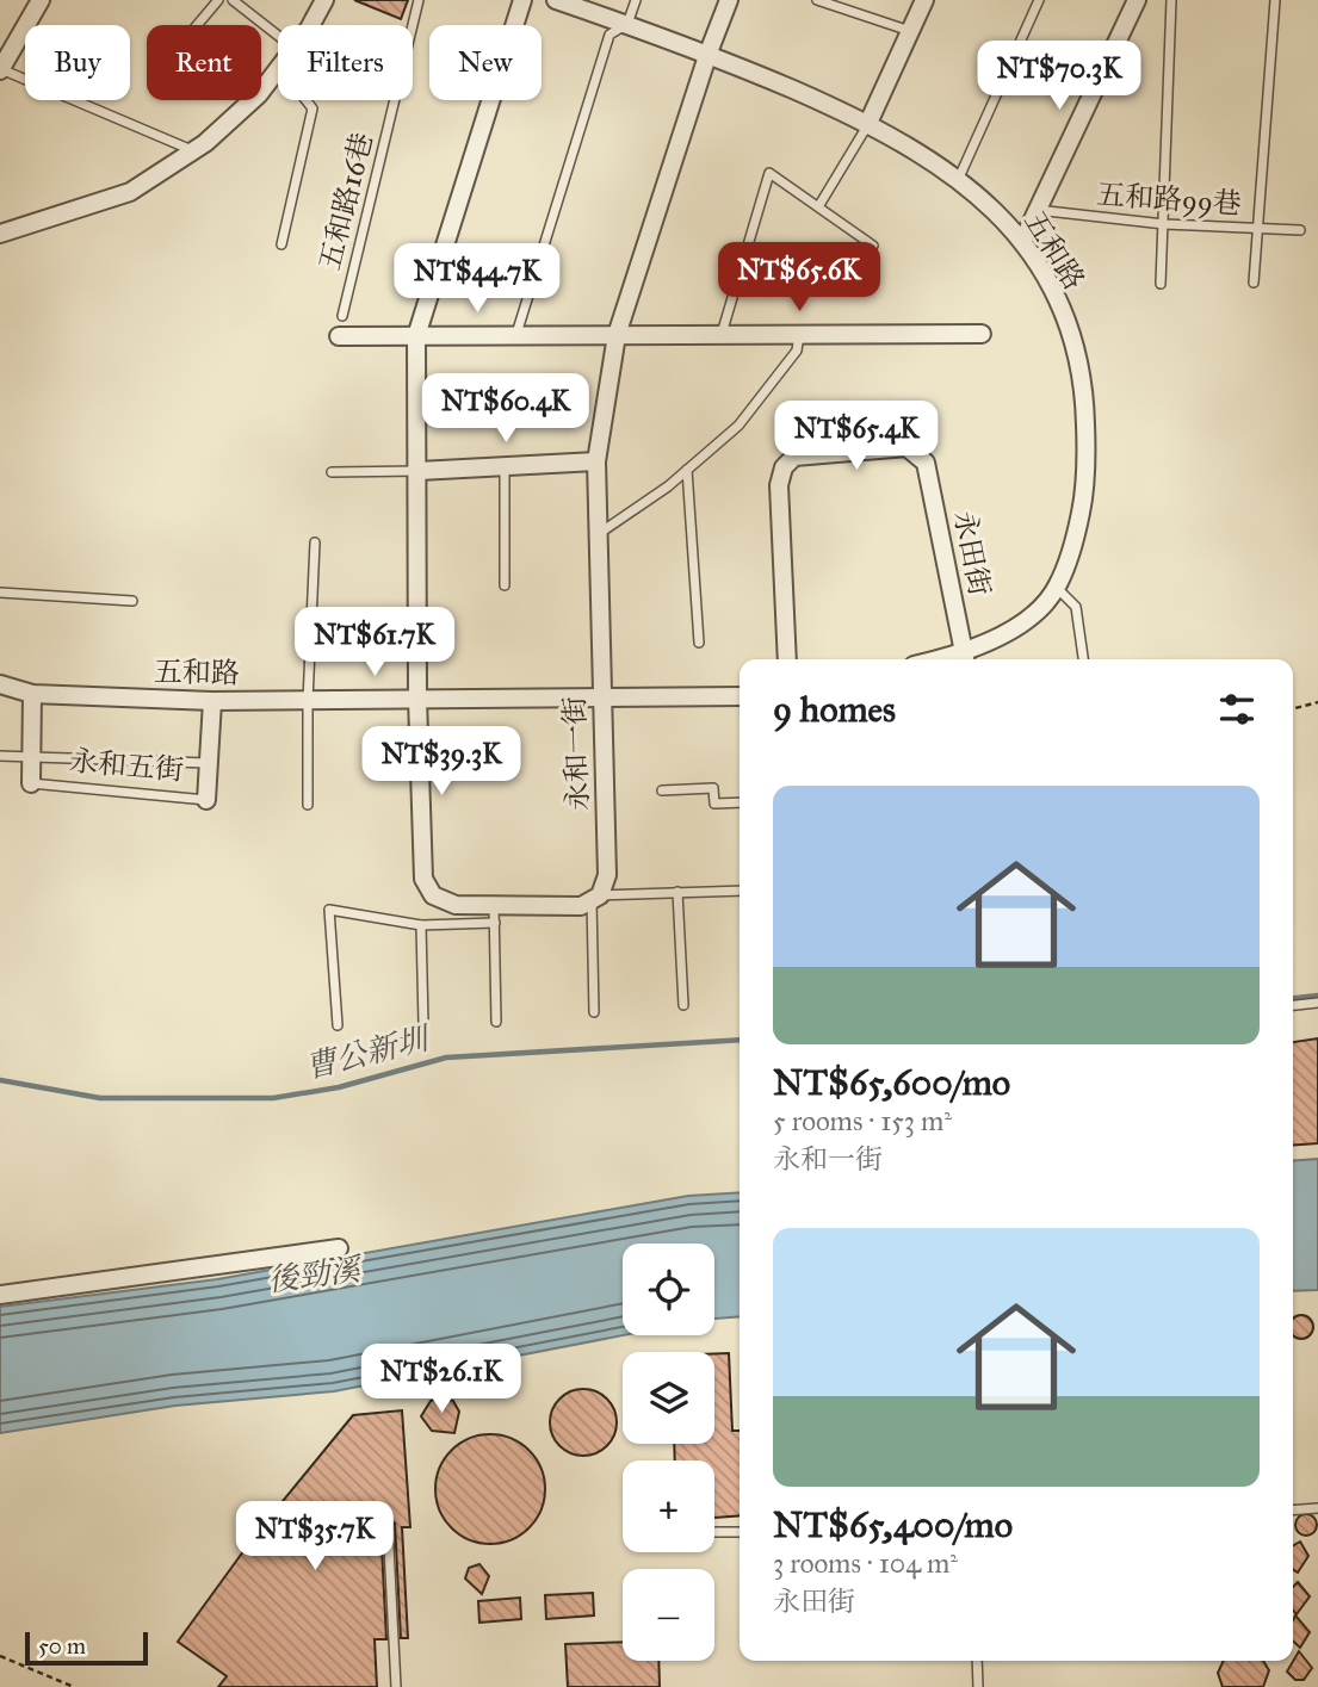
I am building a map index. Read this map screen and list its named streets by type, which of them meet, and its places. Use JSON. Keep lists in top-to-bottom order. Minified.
{"streets":{"street":["五和路","永田街","永和一街","永和五街"],"lane":["五和路99巷","五和路16巷"]},"crossings":[["五和路","永和一街"],["五和路","永和五街"]],"water":["曹公新圳","後勁溪"],"scale_bar":"50 m","page":{"chip":["Buy","Rent","Filters","New"],"price":["NT$70.3K","NT$65.6K","NT$44.7K","NT$60.4K","NT$65.4K","NT$61.7K","NT$39.3K","NT$26.1K","NT$35.7K"],"heading":"9 homes","list":[{"name":"NT$65,600/mo","note":"5 rooms · 153 m² · 永和一街"},{"name":"NT$65,400/mo","note":"3 rooms · 104 m² · 永田街"}],"map_buttons":["+","−"],"scale":"50 m"}}
